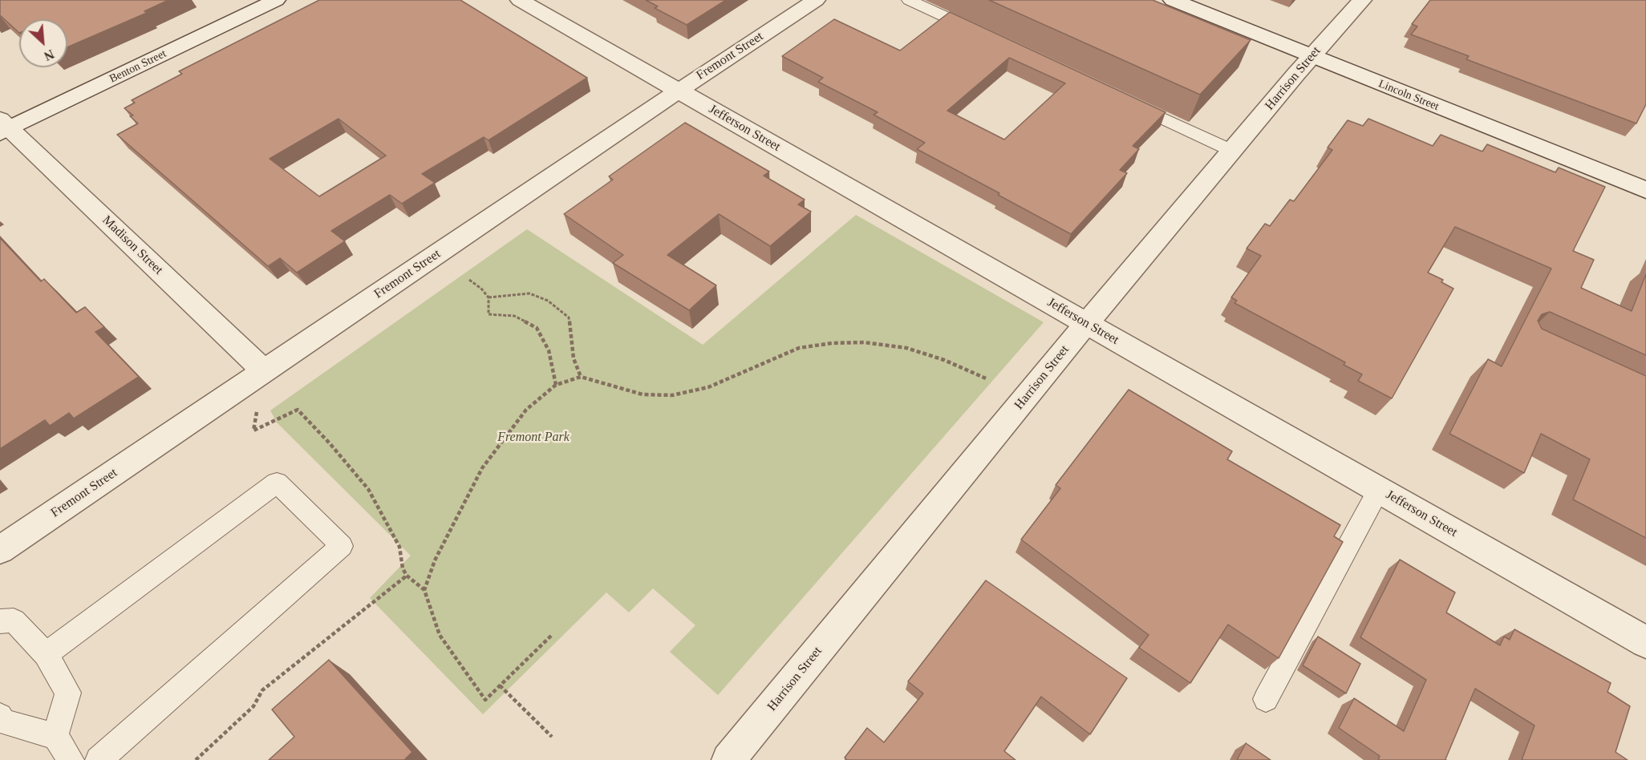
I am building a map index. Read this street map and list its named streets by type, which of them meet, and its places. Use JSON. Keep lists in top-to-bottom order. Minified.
{"streets":{"street":["Fremont Street","Benton Street","Harrison Street","Lincoln Street","Jefferson Street","Madison Street"]},"crossings":[["Fremont Street","Jefferson Street"],["Fremont Street","Madison Street"],["Benton Street","Madison Street"],["Harrison Street","Lincoln Street"],["Harrison Street","Jefferson Street"]],"parks":["Fremont Park"],"north":"bottom right"}
